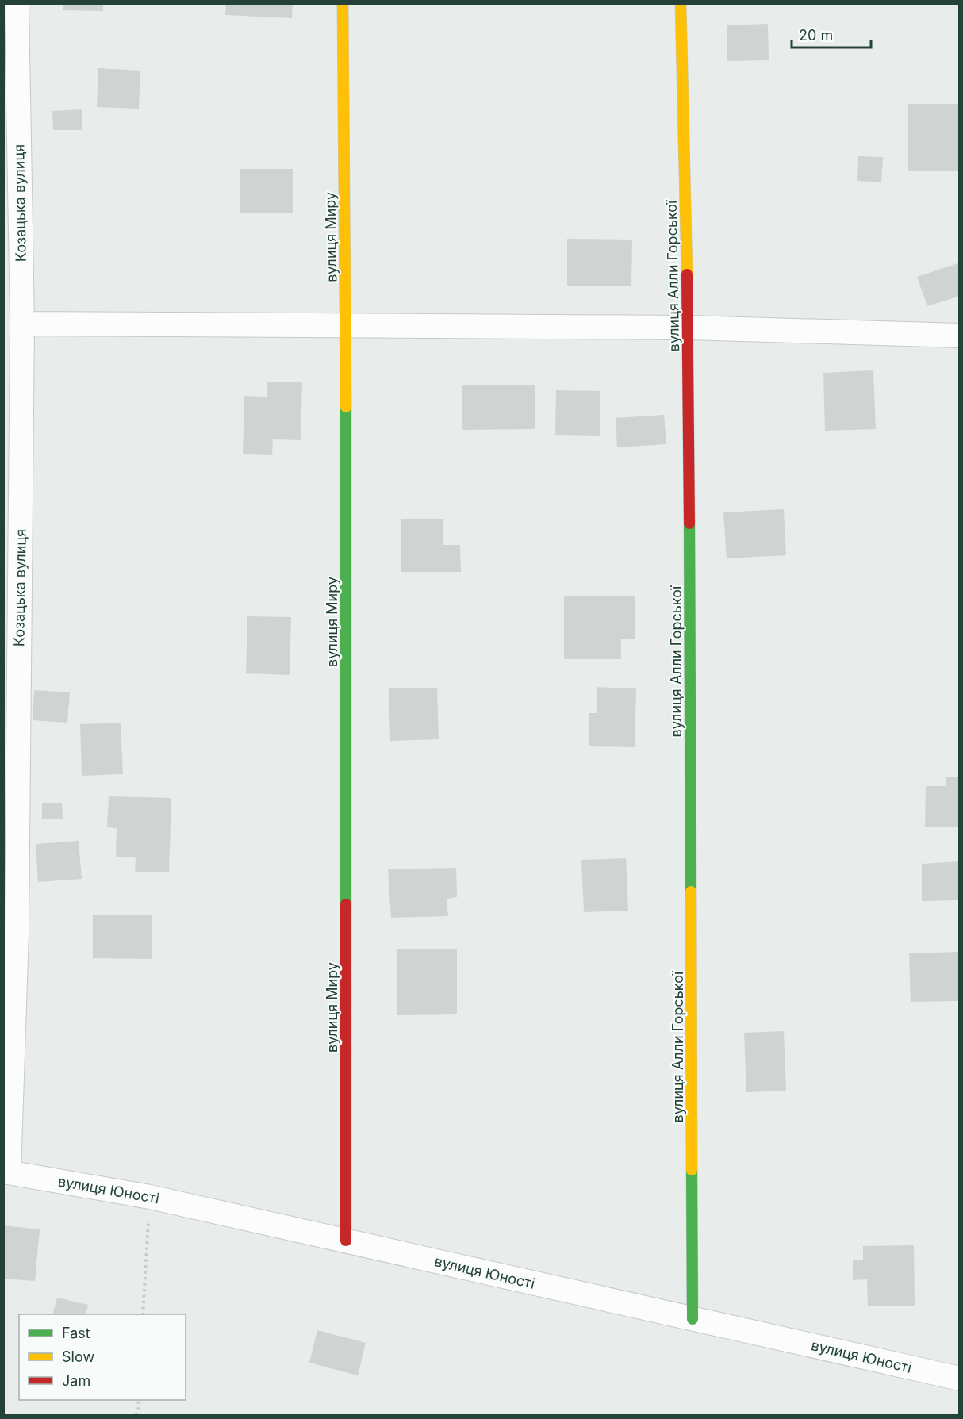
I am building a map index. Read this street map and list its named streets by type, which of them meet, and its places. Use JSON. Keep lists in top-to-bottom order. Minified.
{"streets":{"street":["Козацька вулиця","вулиця Миру","вулиця Алли Горської","вулиця Юності"]},"crossings":[["Козацька вулиця","вулиця Юності"],["вулиця Миру","вулиця Юності"],["вулиця Алли Горської","вулиця Юності"]],"legend":["Fast","Slow","Jam"],"scale_bar":"20 m"}
